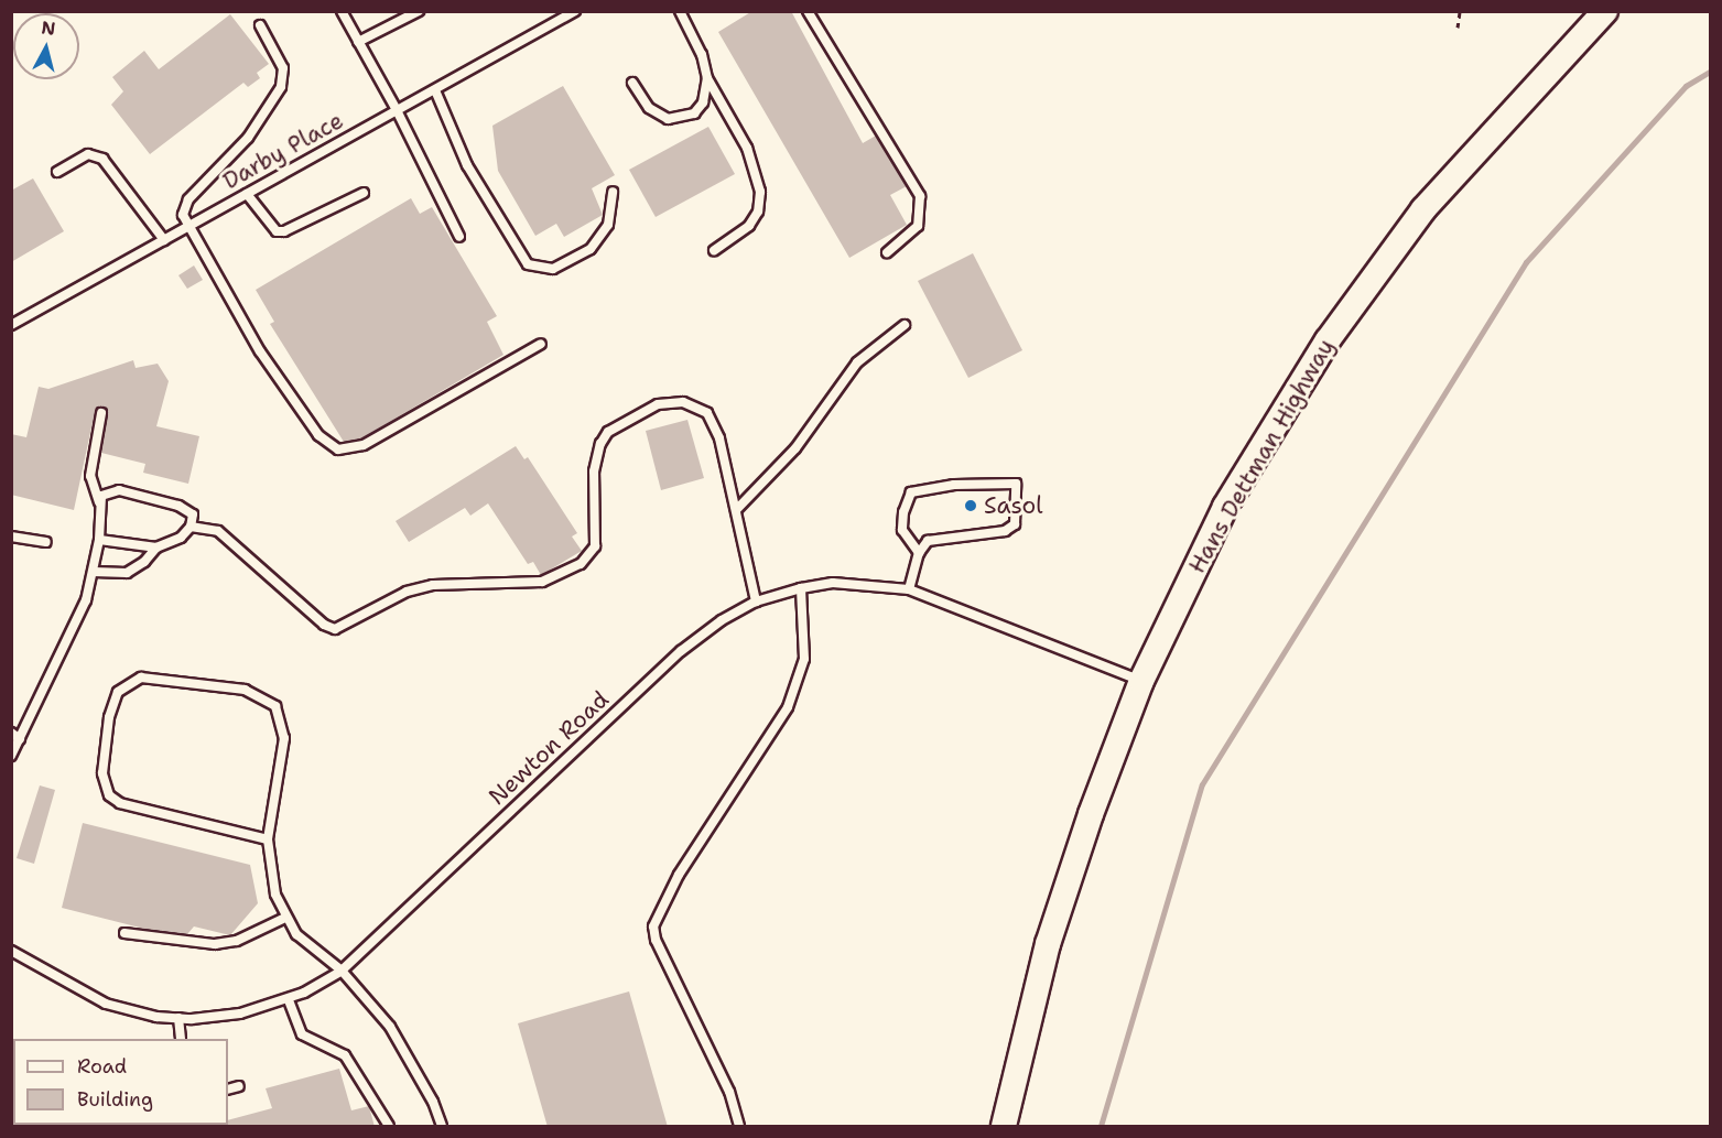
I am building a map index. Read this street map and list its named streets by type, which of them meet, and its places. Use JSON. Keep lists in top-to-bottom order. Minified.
{"streets":{"street":["Hans Dettman Highway"],"lane":["Darby Place","Newton Road"]},"crossings":[["Hans Dettman Highway","Newton Road"]],"places":["Sasol"],"legend":["Road","Building"],"north":"top"}
